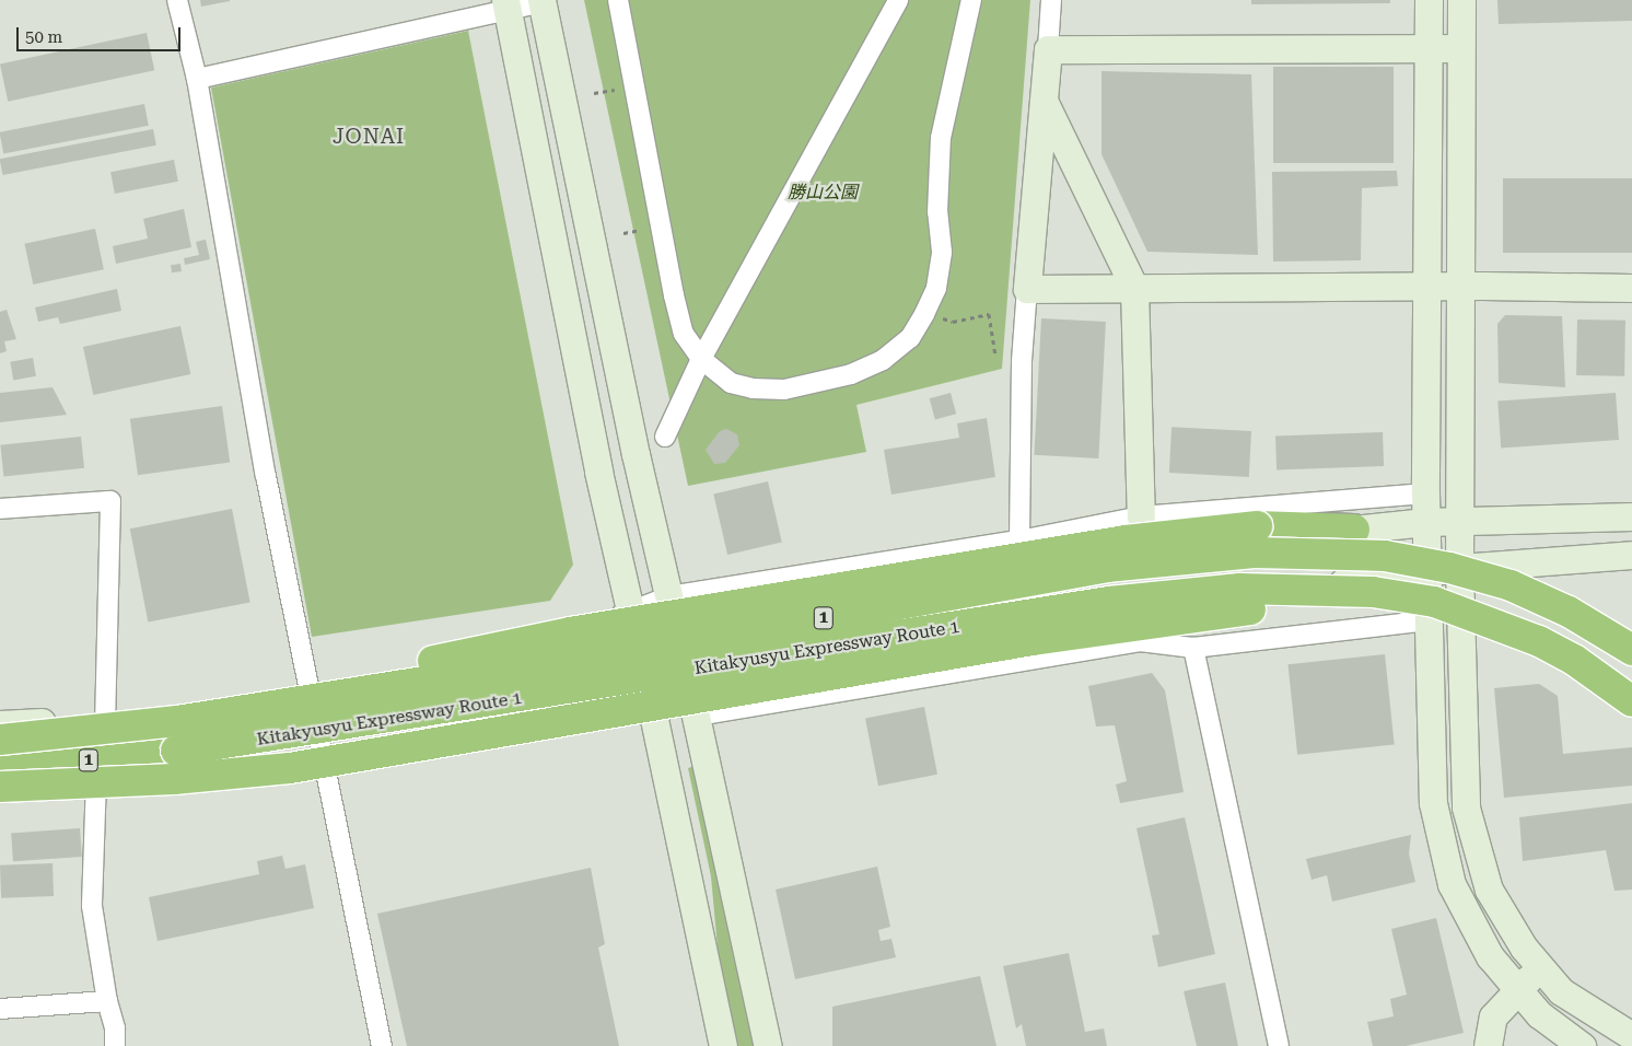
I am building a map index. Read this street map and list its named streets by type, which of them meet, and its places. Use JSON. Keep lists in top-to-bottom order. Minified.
{"streets":{"highway":["1","Kitakyusyu Expressway Route 1"]},"districts":["JONAI"],"parks":["勝山公園"],"scale_bar":"50 m"}
